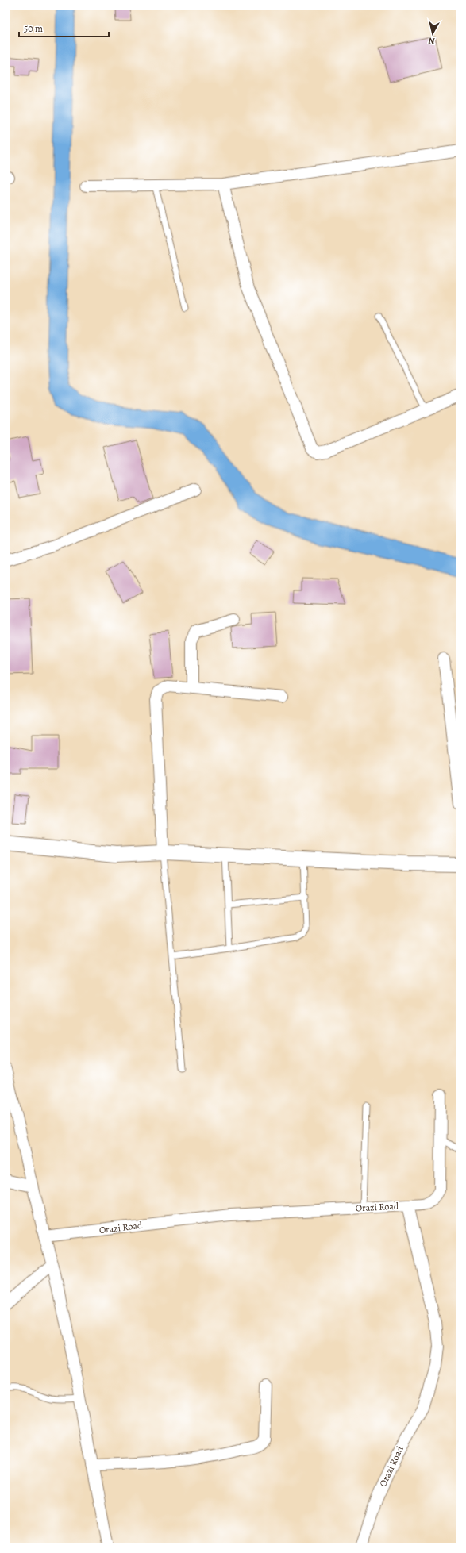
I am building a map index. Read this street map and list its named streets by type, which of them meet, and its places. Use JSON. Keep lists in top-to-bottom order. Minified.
{"streets":{"street":["Orazi Road"]},"scale_bar":"50 m","north":"bottom"}
